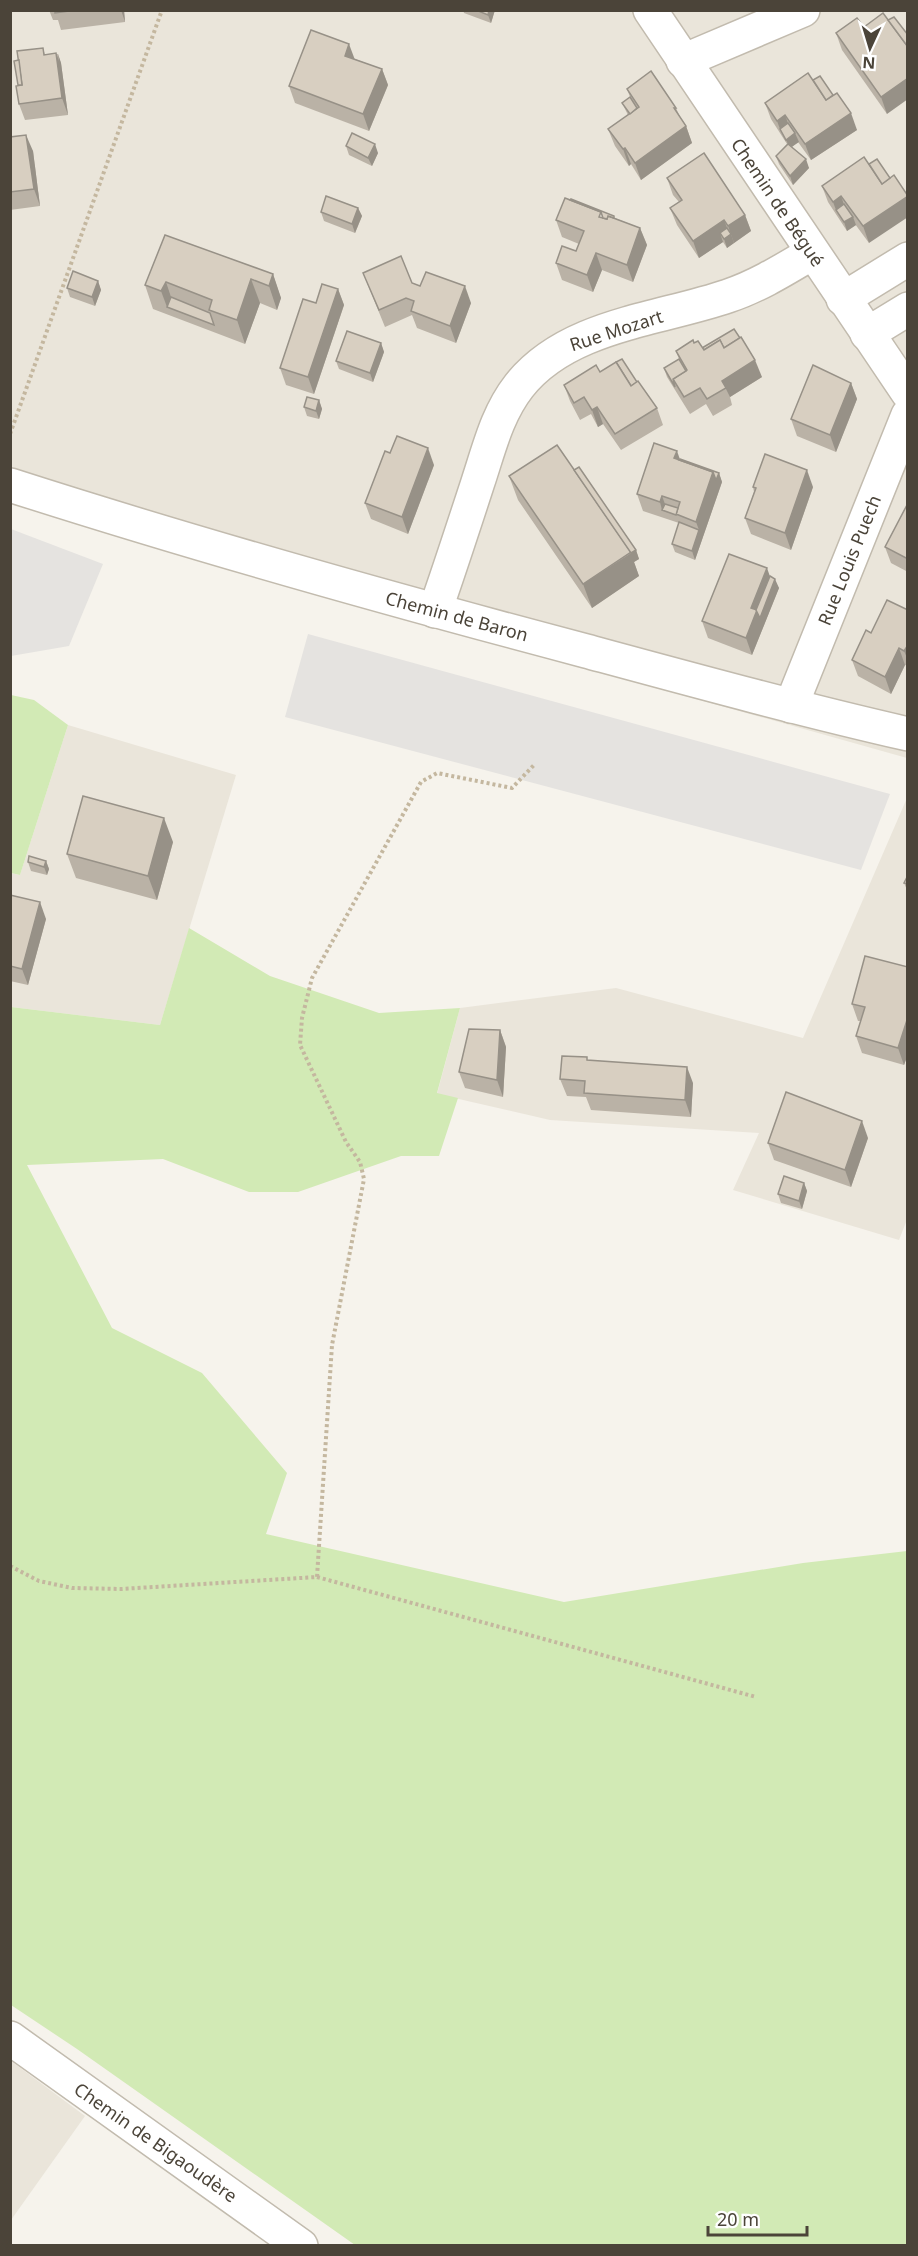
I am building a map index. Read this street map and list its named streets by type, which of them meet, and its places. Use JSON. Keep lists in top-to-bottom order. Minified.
{"streets":{"street":["Chemin de Bégué","Rue Mozart","Rue Louis Puech","Chemin de Baron","Chemin de Bigaoudère"]},"crossings":[["Chemin de Bégué","Rue Mozart"],["Rue Mozart","Chemin de Baron"],["Rue Louis Puech","Chemin de Baron"]],"scale_bar":"20 m","north":"bottom"}
